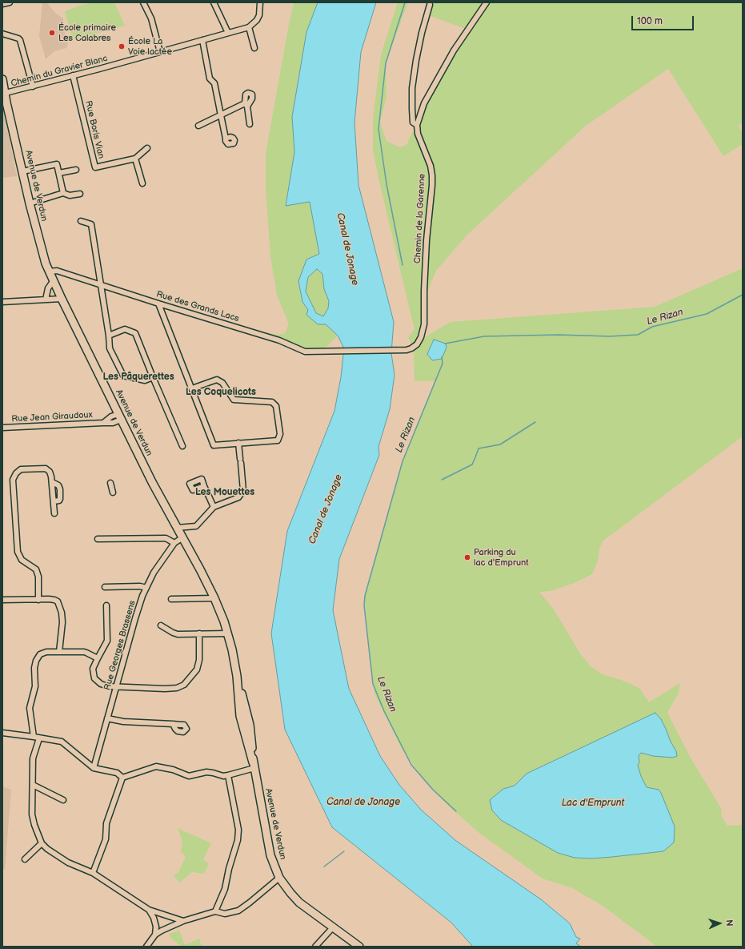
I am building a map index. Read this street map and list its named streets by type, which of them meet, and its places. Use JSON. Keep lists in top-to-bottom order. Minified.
{"streets":{"main road":["Avenue de Verdun"],"street":["Chemin du Gravier Blanc","Rue Boris Vian","Chemin de la Garenne","Rue des Grands Lacs","Rue Jean Giraudoux","Rue Georges Brassens"]},"crossings":[["Chemin du Gravier Blanc","Rue Boris Vian"],["Chemin du Gravier Blanc","Avenue de Verdun"],["Avenue de Verdun","Rue des Grands Lacs"],["Avenue de Verdun","Rue Jean Giraudoux"],["Avenue de Verdun","Rue Georges Brassens"],["Chemin de la Garenne","Rue des Grands Lacs"]],"districts":["Les Pâquerettes","Les Coquelicots","Les Mouettes"],"water":["Canal de Jonage","Le Rizan","Lac d'Emprunt"],"places":["École primaire Les Calabres","École La Voie lactée","Parking du lac d'Emprunt"],"scale_bar":"100 m","north":"right"}
